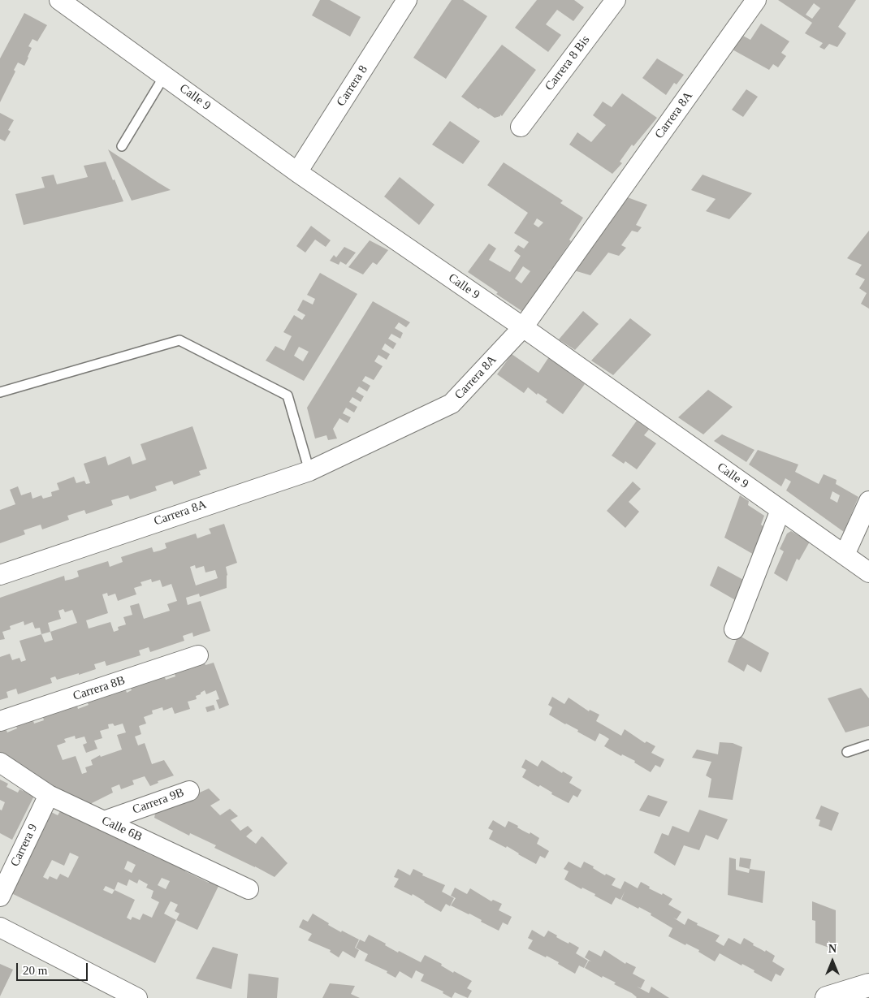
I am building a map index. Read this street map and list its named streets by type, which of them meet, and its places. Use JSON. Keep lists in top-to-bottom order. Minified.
{"streets":{"street":["Carrera 8 Bis","Carrera 8","Calle 9","Carrera 8A","Carrera 8B","Carrera 9B","Calle 6B","Carrera 9"]},"crossings":[["Carrera 8","Calle 9"],["Calle 9","Carrera 8A"],["Carrera 9B","Calle 6B"],["Calle 6B","Carrera 9"]],"scale_bar":"20 m","north":"top"}
